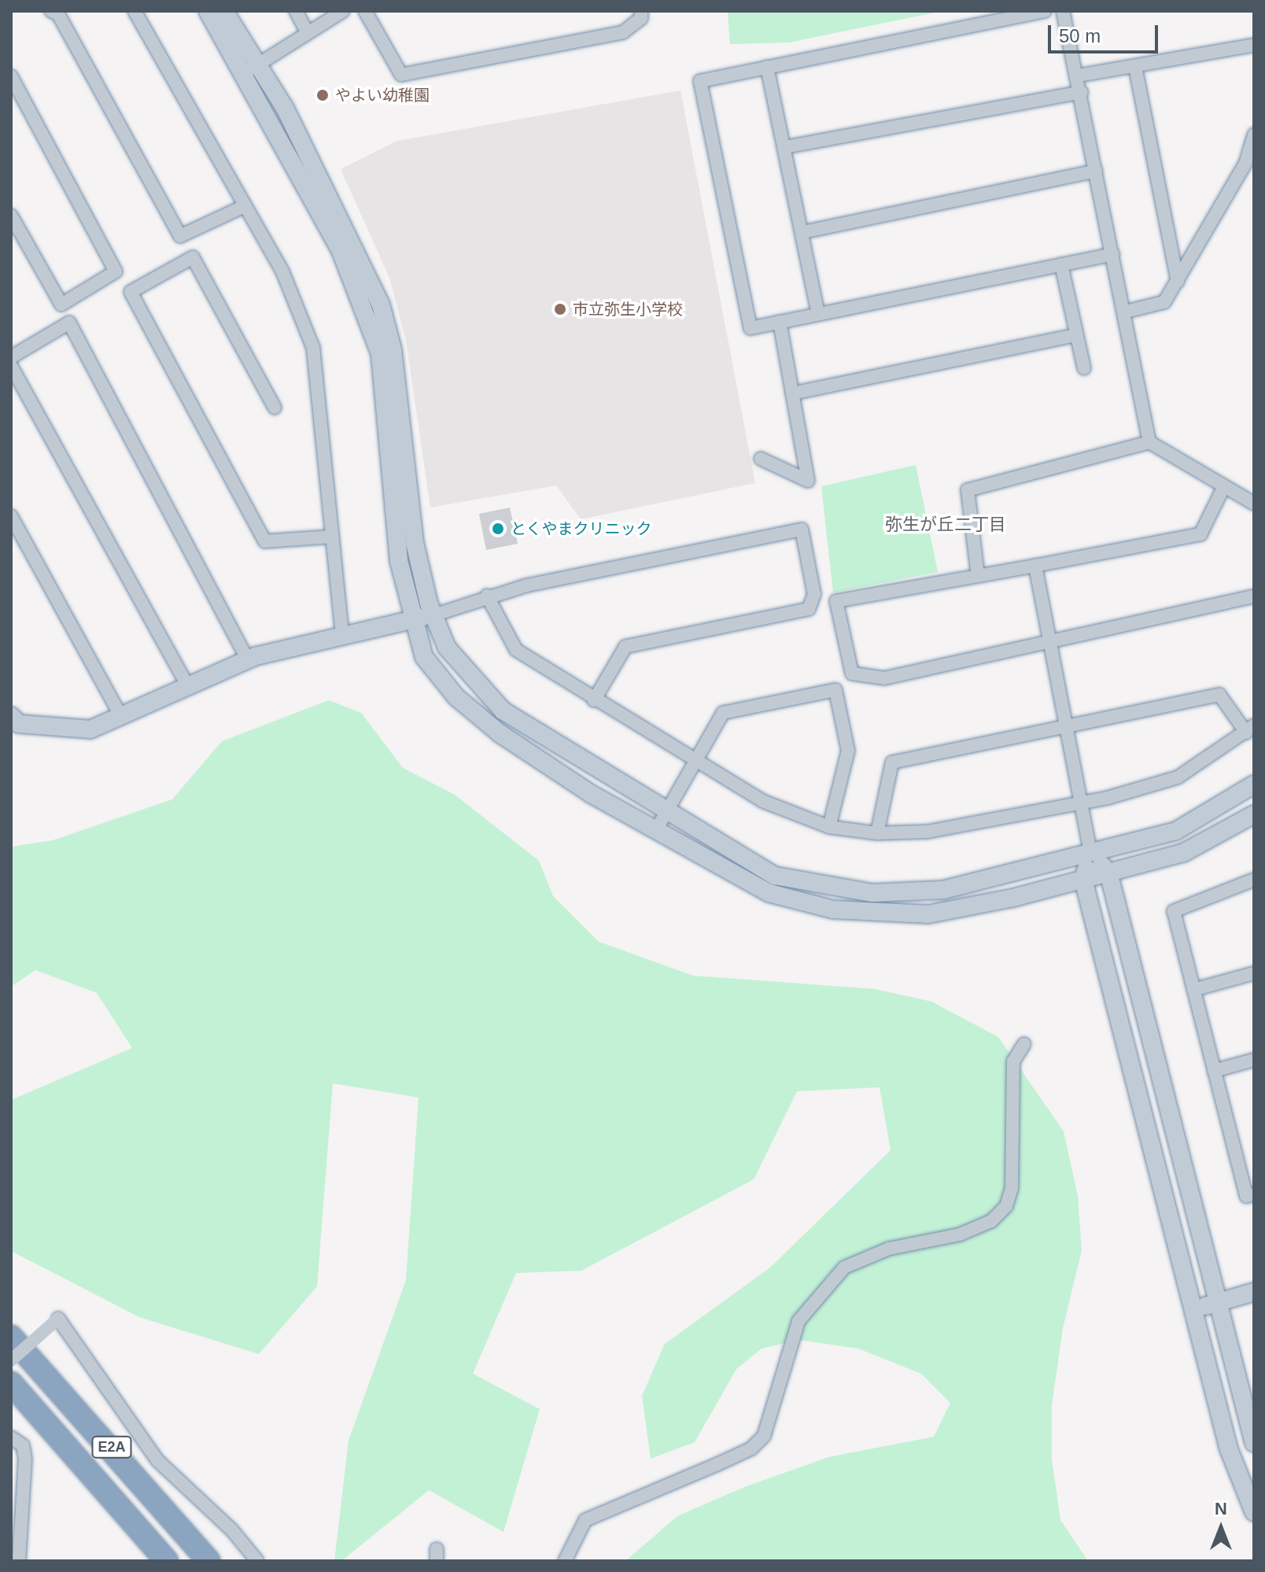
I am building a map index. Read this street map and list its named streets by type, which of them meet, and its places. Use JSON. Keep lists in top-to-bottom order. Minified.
{"streets":{"highway":["E2A"]},"districts":["弥生が丘二丁目"],"places":["やよい幼稚園","市立弥生小学校","とくやまクリニック"],"scale_bar":"50 m","north":"top"}
